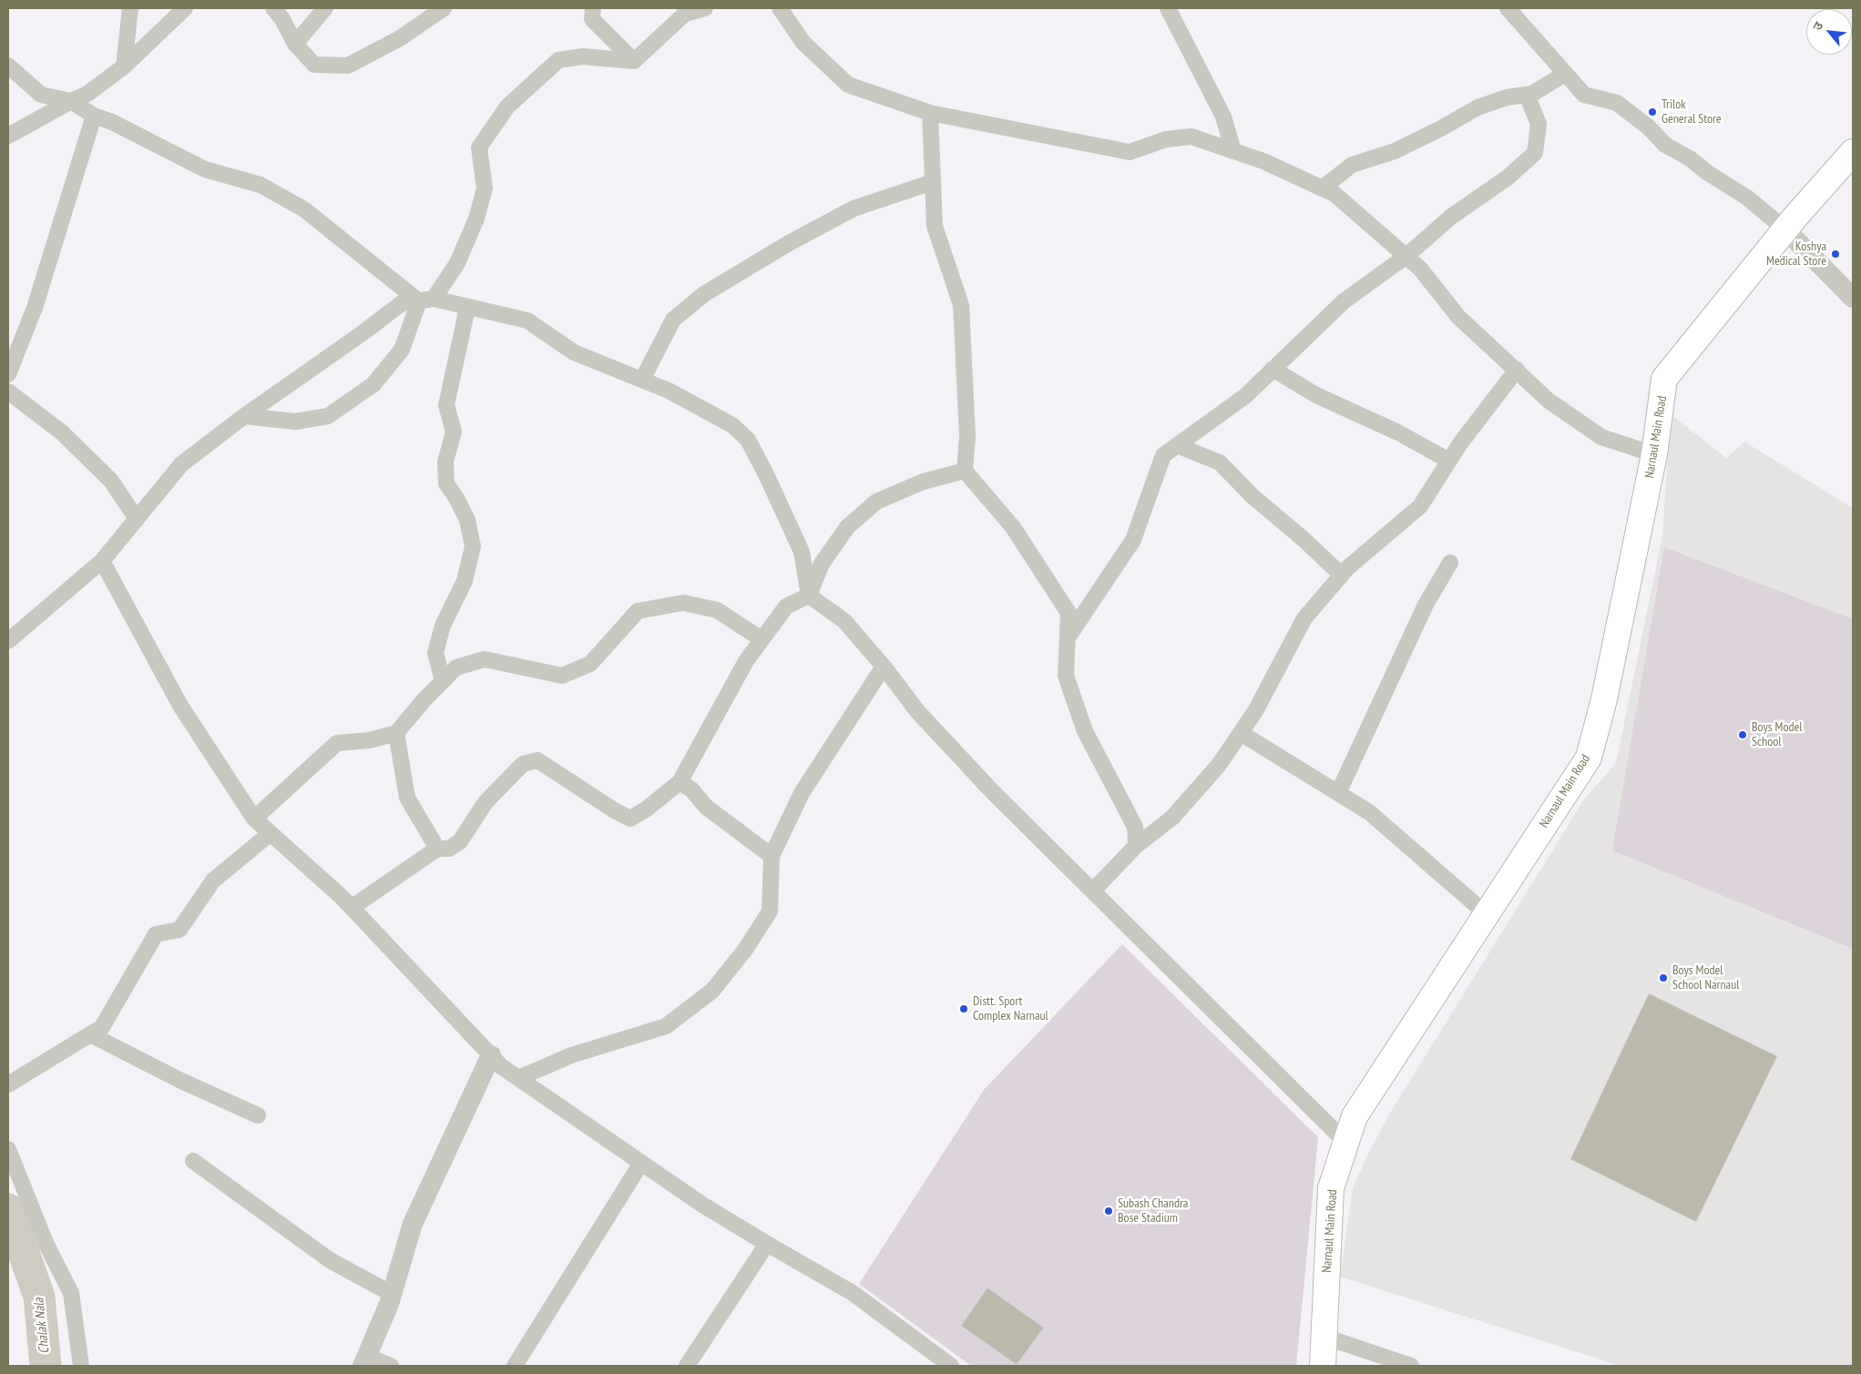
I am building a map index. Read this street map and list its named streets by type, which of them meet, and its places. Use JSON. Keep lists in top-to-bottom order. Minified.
{"streets":{"main road":["Narnaul Main Road"]},"water":["Chalak Nala"],"places":["Trilok General Store","Koshya Medical Store","Boys Model School","Boys Model School Narnaul","Distt. Sport Complex Narnaul","Subash Chandra Bose Stadium"],"north":"top left"}
